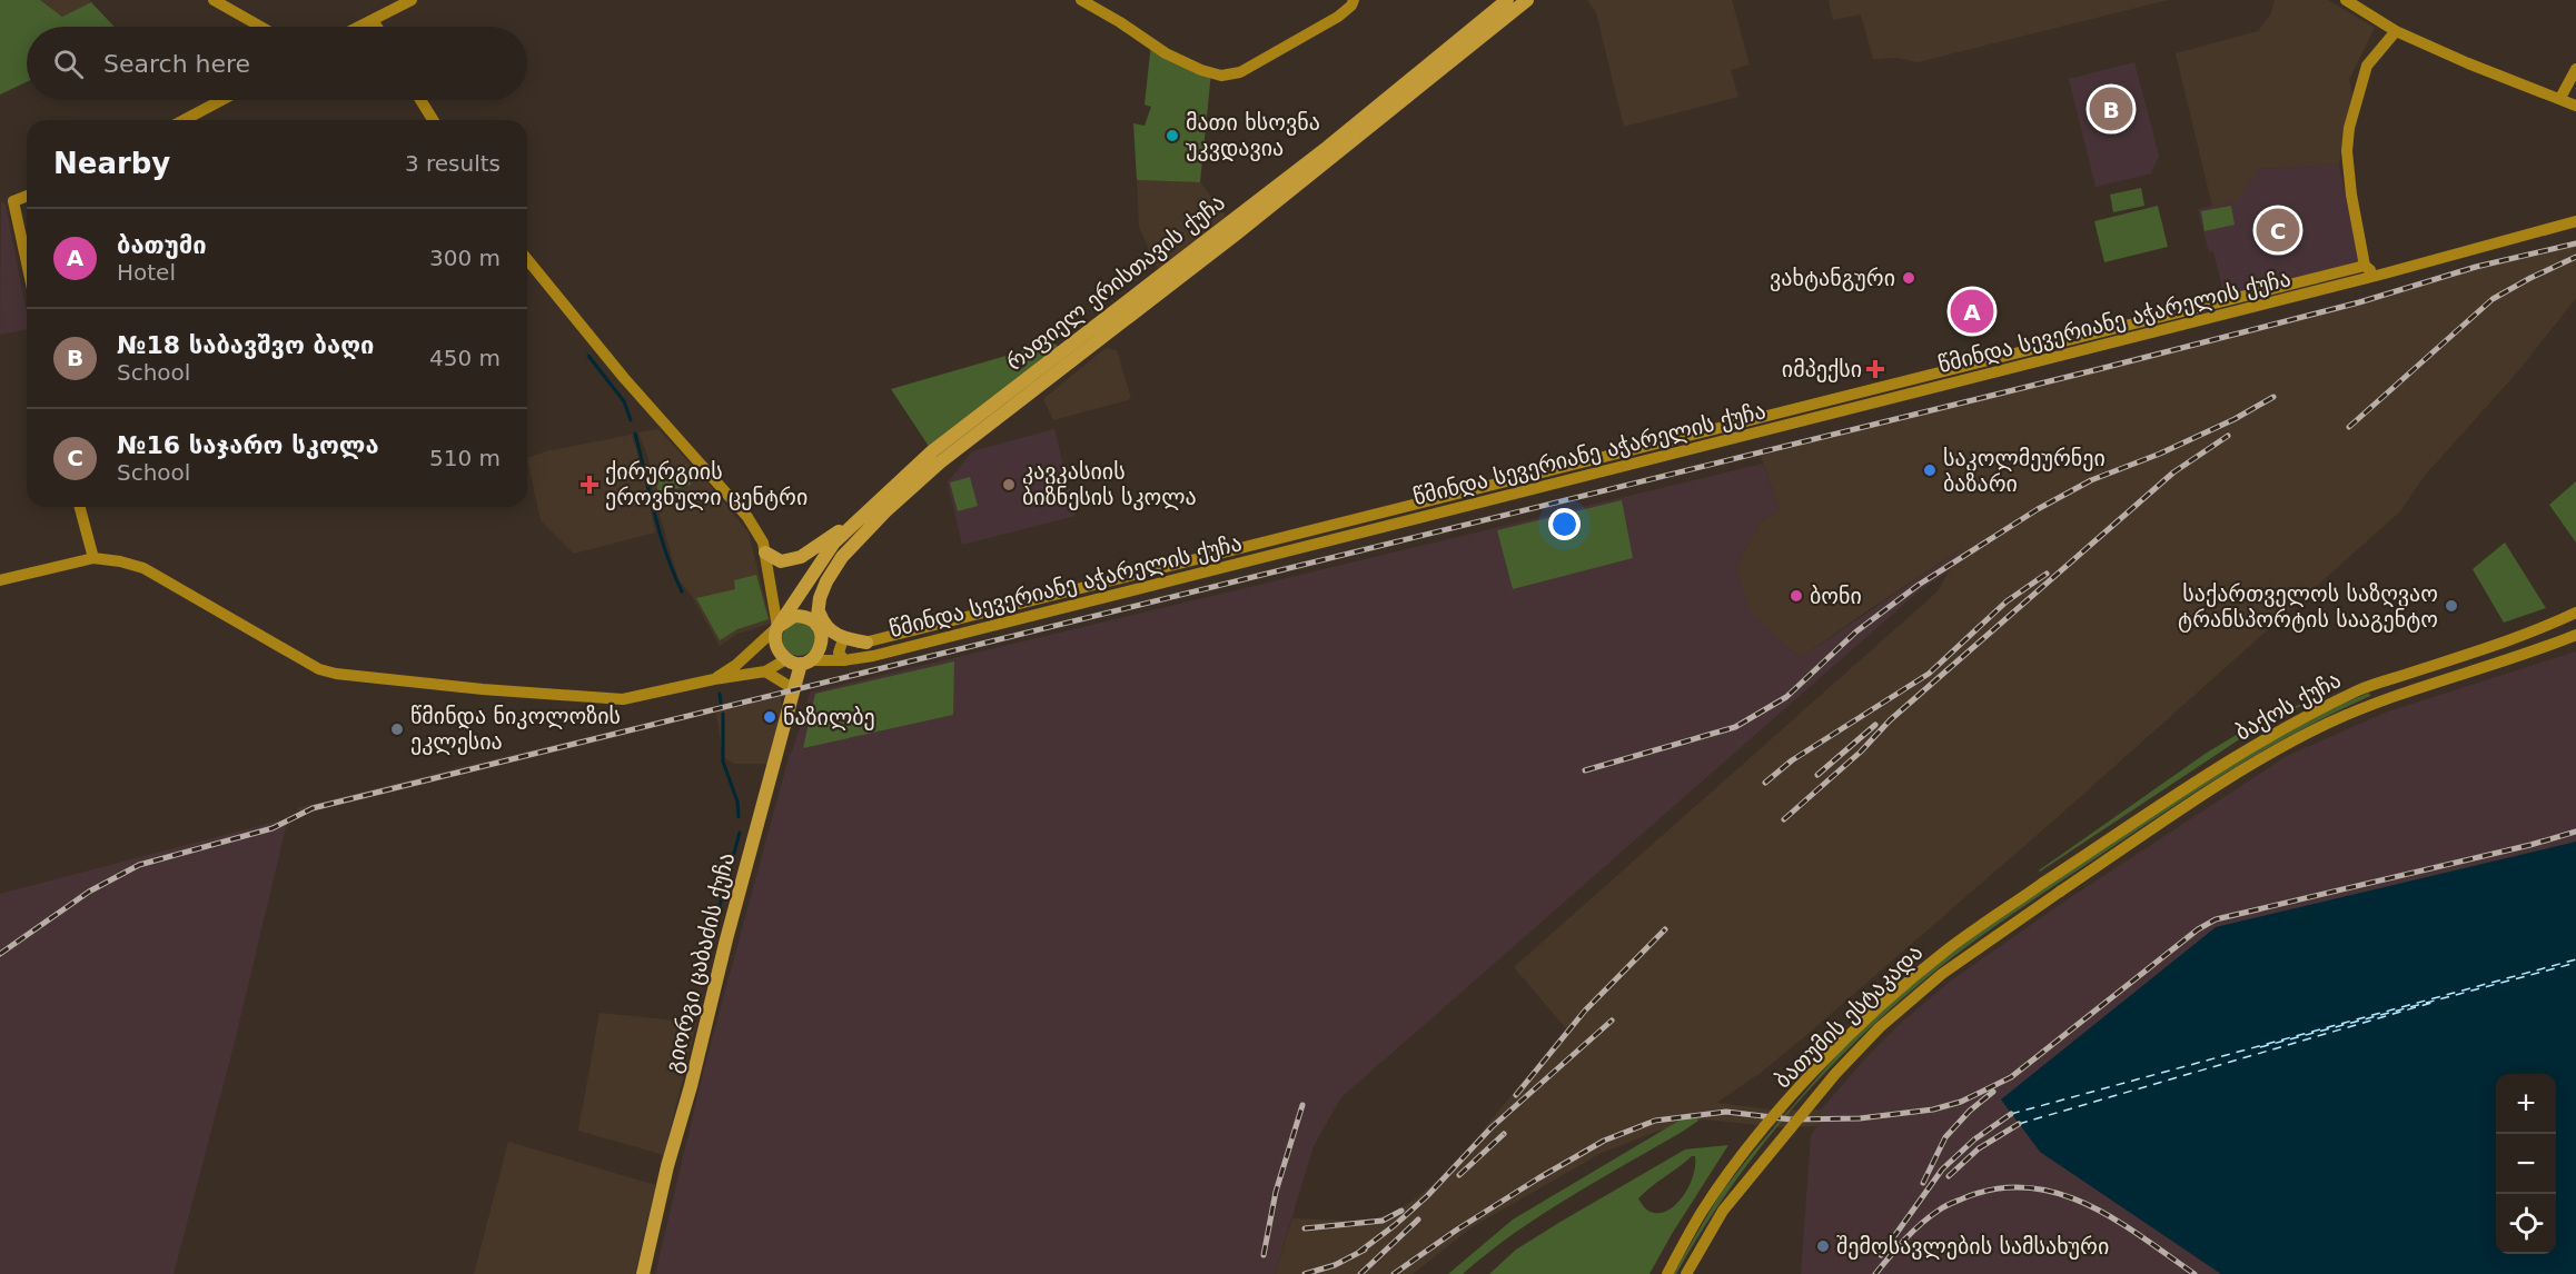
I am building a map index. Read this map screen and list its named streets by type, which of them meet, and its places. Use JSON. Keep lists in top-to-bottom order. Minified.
{"streets":{"main road":["რაფიელ ერისთავის ქუჩა","წმინდა სევერიანე აჭარელის ქუჩა","ბაქოს ქუჩა","გიორგი ცაბაძის ქუჩა","ბათუმის ესტაკადა"]},"crossings":[["რაფიელ ერისთავის ქუჩა","წმინდა სევერიანე აჭარელის ქუჩა"],["რაფიელ ერისთავის ქუჩა","გიორგი ცაბაძის ქუჩა"],["წმინდა სევერიანე აჭარელის ქუჩა","გიორგი ცაბაძის ქუჩა"],["ბაქოს ქუჩა","ბათუმის ესტაკადა"]],"places":{"other":["მათი ხსოვნა უკვდავია","ვახტანგური","საკოლმეურნეი ბაზარი","კავკასიის ბიზნესის სკოლა","ბონი","საქართველოს საზღვაო ტრანსპორტის სააგენტო","ნაზილბე","წმინდა ნიკოლოზის ეკლესია","შემოსავლების სამსახური"],"health":["იმპექსი","ქირურგიის ეროვნული ცენტრი"]},"page":{"search":"Search here","pins":["B","C","A"],"heading":["Nearby","3 results"],"list":[{"mark":"A","name":"ბათუმი","note":"Hotel","value":"300 m"},{"mark":"B","name":"№18 საბავშვო ბაღი","note":"School","value":"450 m"},{"mark":"C","name":"№16 საჯარო სკოლა","note":"School","value":"510 m"}],"map_buttons":["+","−"]}}
